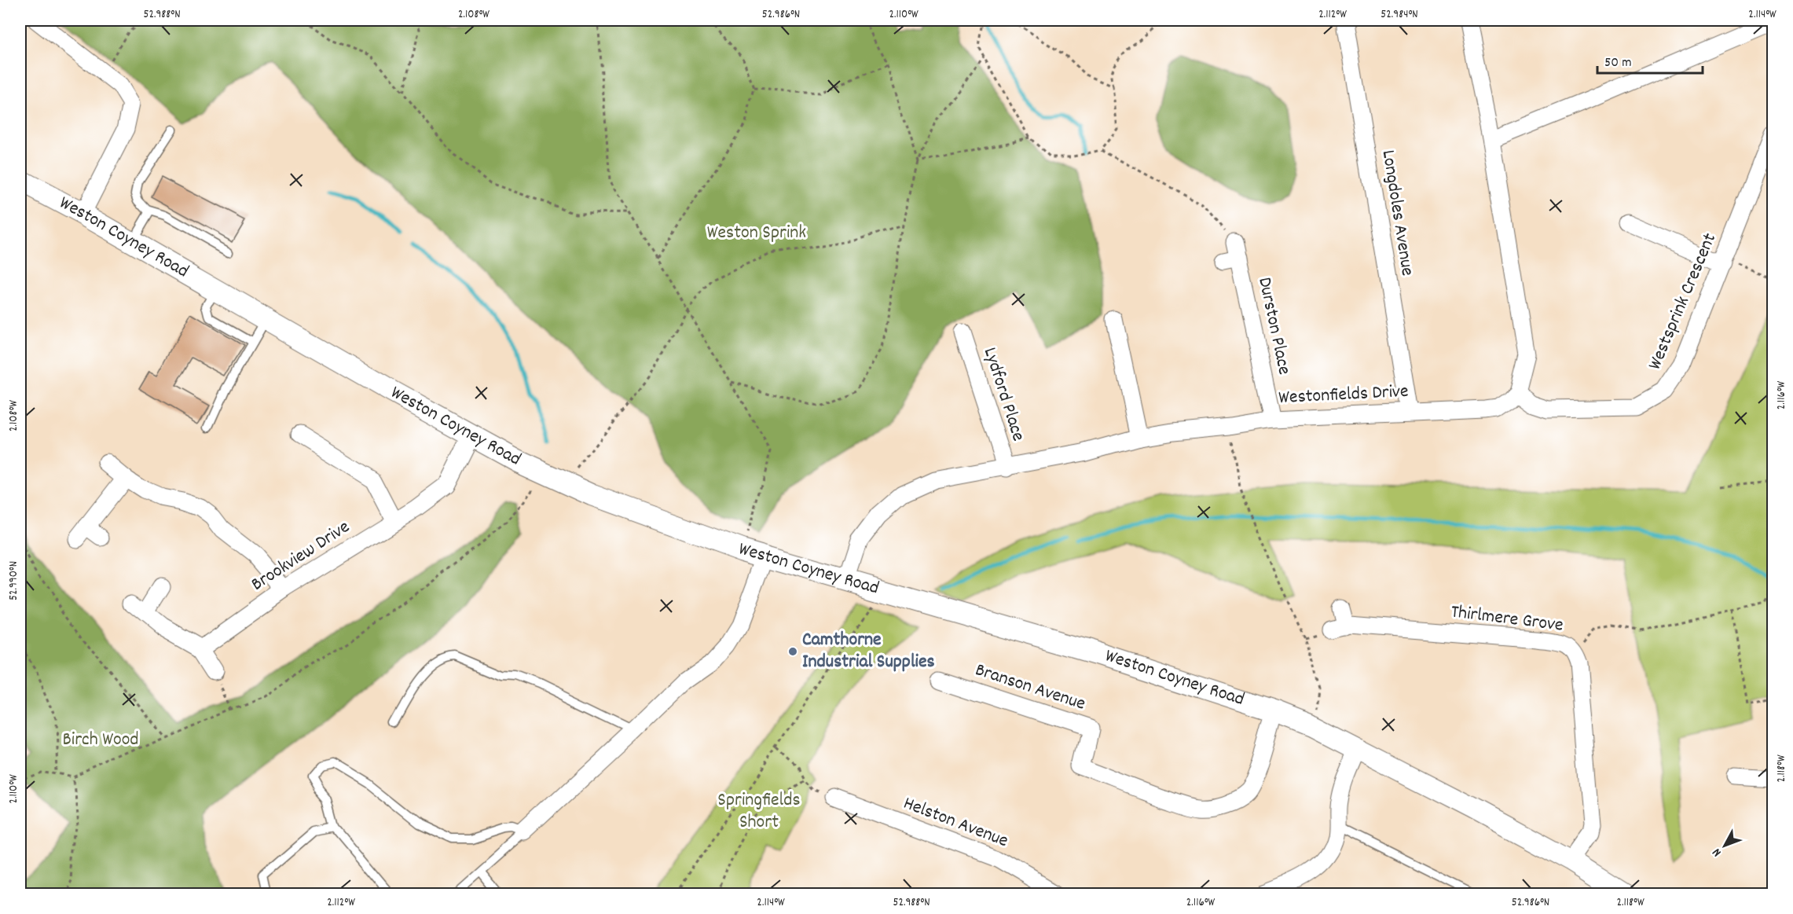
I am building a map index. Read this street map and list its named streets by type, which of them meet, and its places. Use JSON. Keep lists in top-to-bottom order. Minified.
{"streets":{"street":["Longdoles Avenue","Weston Coyney Road","Westsprink Crescent","Durston Place","Lydford Place","Westonfields Drive","Brookview Drive","Thirlmere Grove","Branson Avenue","Helston Avenue"]},"crossings":[["Longdoles Avenue","Westonfields Drive"],["Weston Coyney Road","Westonfields Drive"],["Weston Coyney Road","Brookview Drive"],["Weston Coyney Road","Thirlmere Grove"],["Weston Coyney Road","Branson Avenue"],["Westsprink Crescent","Westonfields Drive"],["Durston Place","Westonfields Drive"],["Lydford Place","Westonfields Drive"]],"parks":["Weston Sprink","Birch Wood","Springfields Short"],"places":["Camthorne Industrial Supplies"],"scale_bar":"50 m","north":"bottom left","coordinates":["52.988°N","2.108°W","52.986°N","2.110°W","2.112°W","52.984°N","2.114°W","2.116°W","52.990°N","2.118°W"]}
